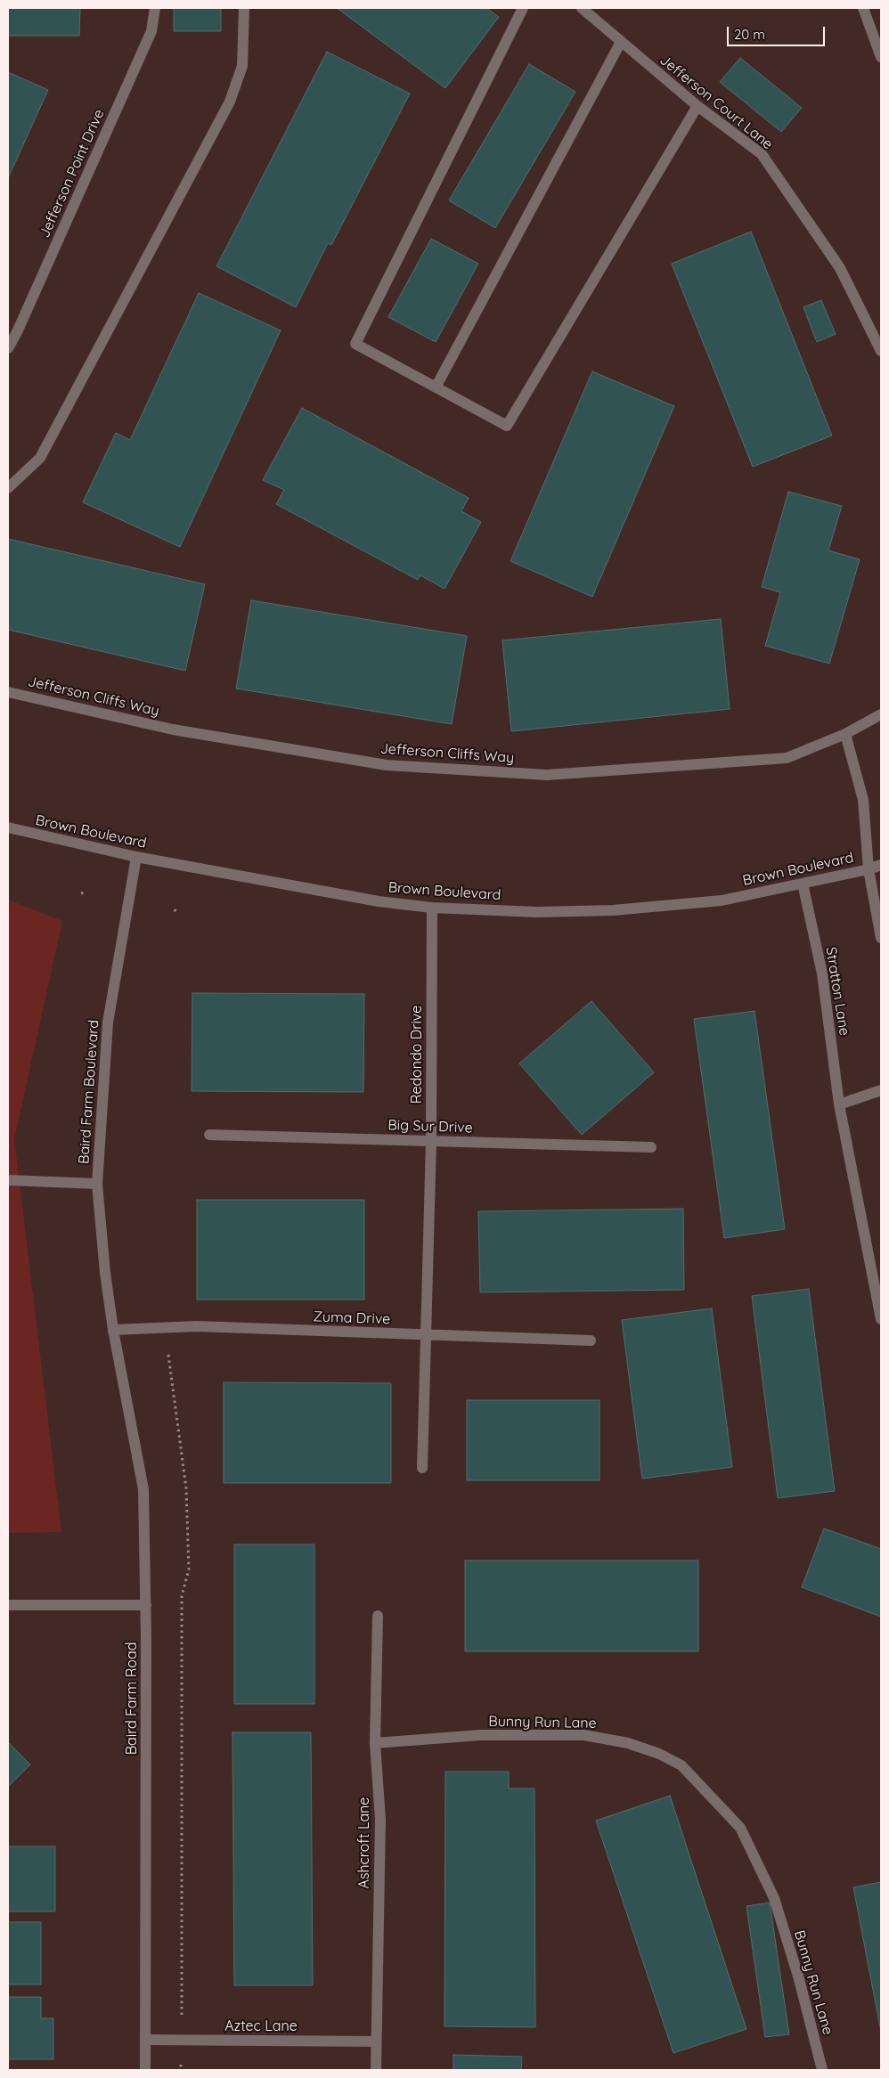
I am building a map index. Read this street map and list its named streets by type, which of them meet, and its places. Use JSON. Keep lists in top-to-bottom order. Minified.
{"streets":{"street":["Jefferson Court Lane","Jefferson Point Drive","Jefferson Cliffs Way","Brown Boulevard","Stratton Lane","Redondo Drive","Baird Farm Boulevard","Big Sur Drive","Zuma Drive","Baird Farm Road","Bunny Run Lane","Ashcroft Lane","Aztec Lane"]},"crossings":[["Brown Boulevard","Stratton Lane"],["Brown Boulevard","Redondo Drive"],["Brown Boulevard","Baird Farm Boulevard"],["Redondo Drive","Big Sur Drive"],["Redondo Drive","Zuma Drive"],["Baird Farm Boulevard","Zuma Drive"],["Baird Farm Boulevard","Baird Farm Road"],["Zuma Drive","Baird Farm Road"],["Baird Farm Road","Aztec Lane"],["Bunny Run Lane","Ashcroft Lane"],["Ashcroft Lane","Aztec Lane"]],"scale_bar":"20 m"}
